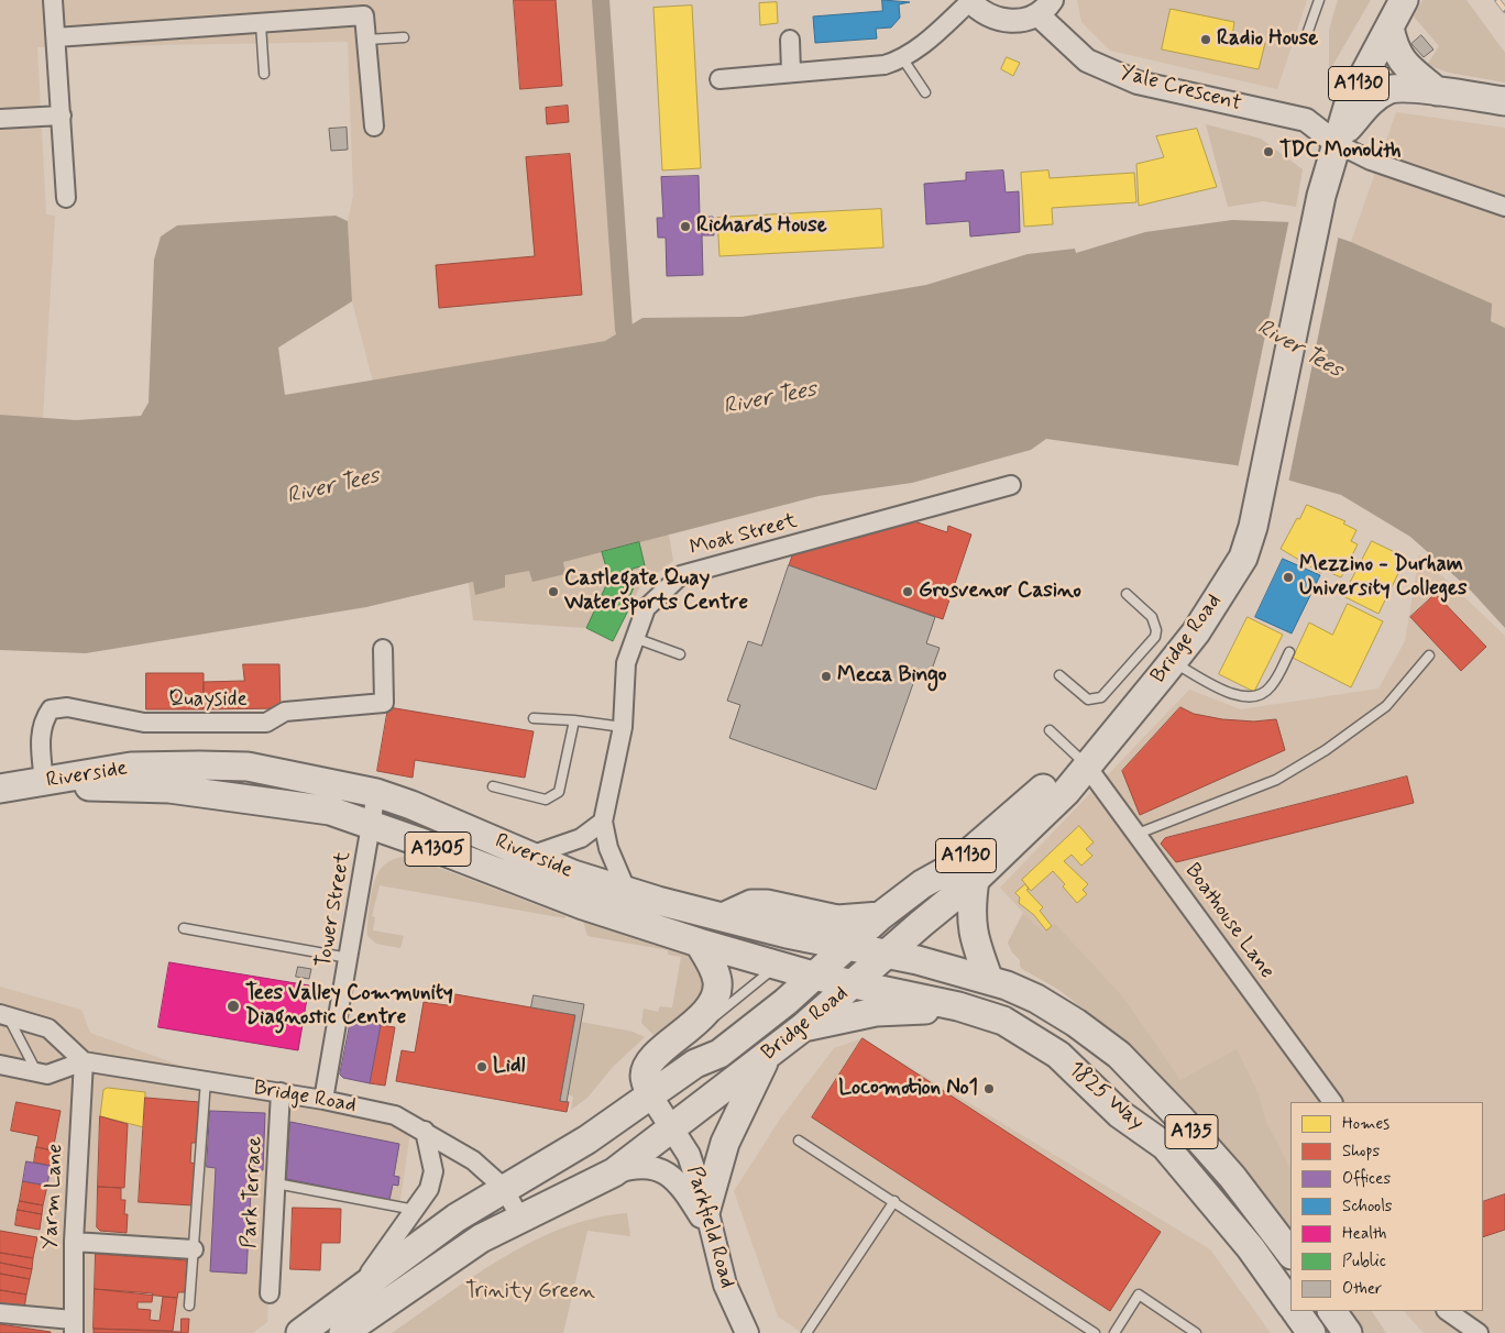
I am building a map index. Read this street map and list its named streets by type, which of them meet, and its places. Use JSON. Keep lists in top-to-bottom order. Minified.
{"streets":{"main road":["A1130","Bridge Road","Riverside","A1305","1825 Way","A135"],"street":["Yale Crescent","Moat Street","Quayside","Tower Street","Boathouse Lane","Park Terrace","Yarm Lane","Parkfield Road"]},"crossings":[["A1130","Yale Crescent"],["A1130","Bridge Road"],["Yale Crescent","Bridge Road"],["Moat Street","Riverside"],["Bridge Road","Riverside"],["Bridge Road","Tower Street"],["Bridge Road","Boathouse Lane"],["Bridge Road","1825 Way"],["Bridge Road","Park Terrace"],["Bridge Road","Yarm Lane"],["Bridge Road","Parkfield Road"],["Quayside","Riverside"],["Riverside","Tower Street"],["Riverside","1825 Way"]],"water":["River Tees"],"parks":["Trinity Green"],"places":["Radio House","TDC Monolith","Richards House","Mezzino - Durham University Colleges","Castlegate Quay Watersports Centre","Grosvenor Casino","Mecca Bingo","Tees Valley Community Diagnostic Centre","Lidl","Locomotion No1"],"legend":["Homes","Shops","Offices","Schools","Health","Public","Other"]}
